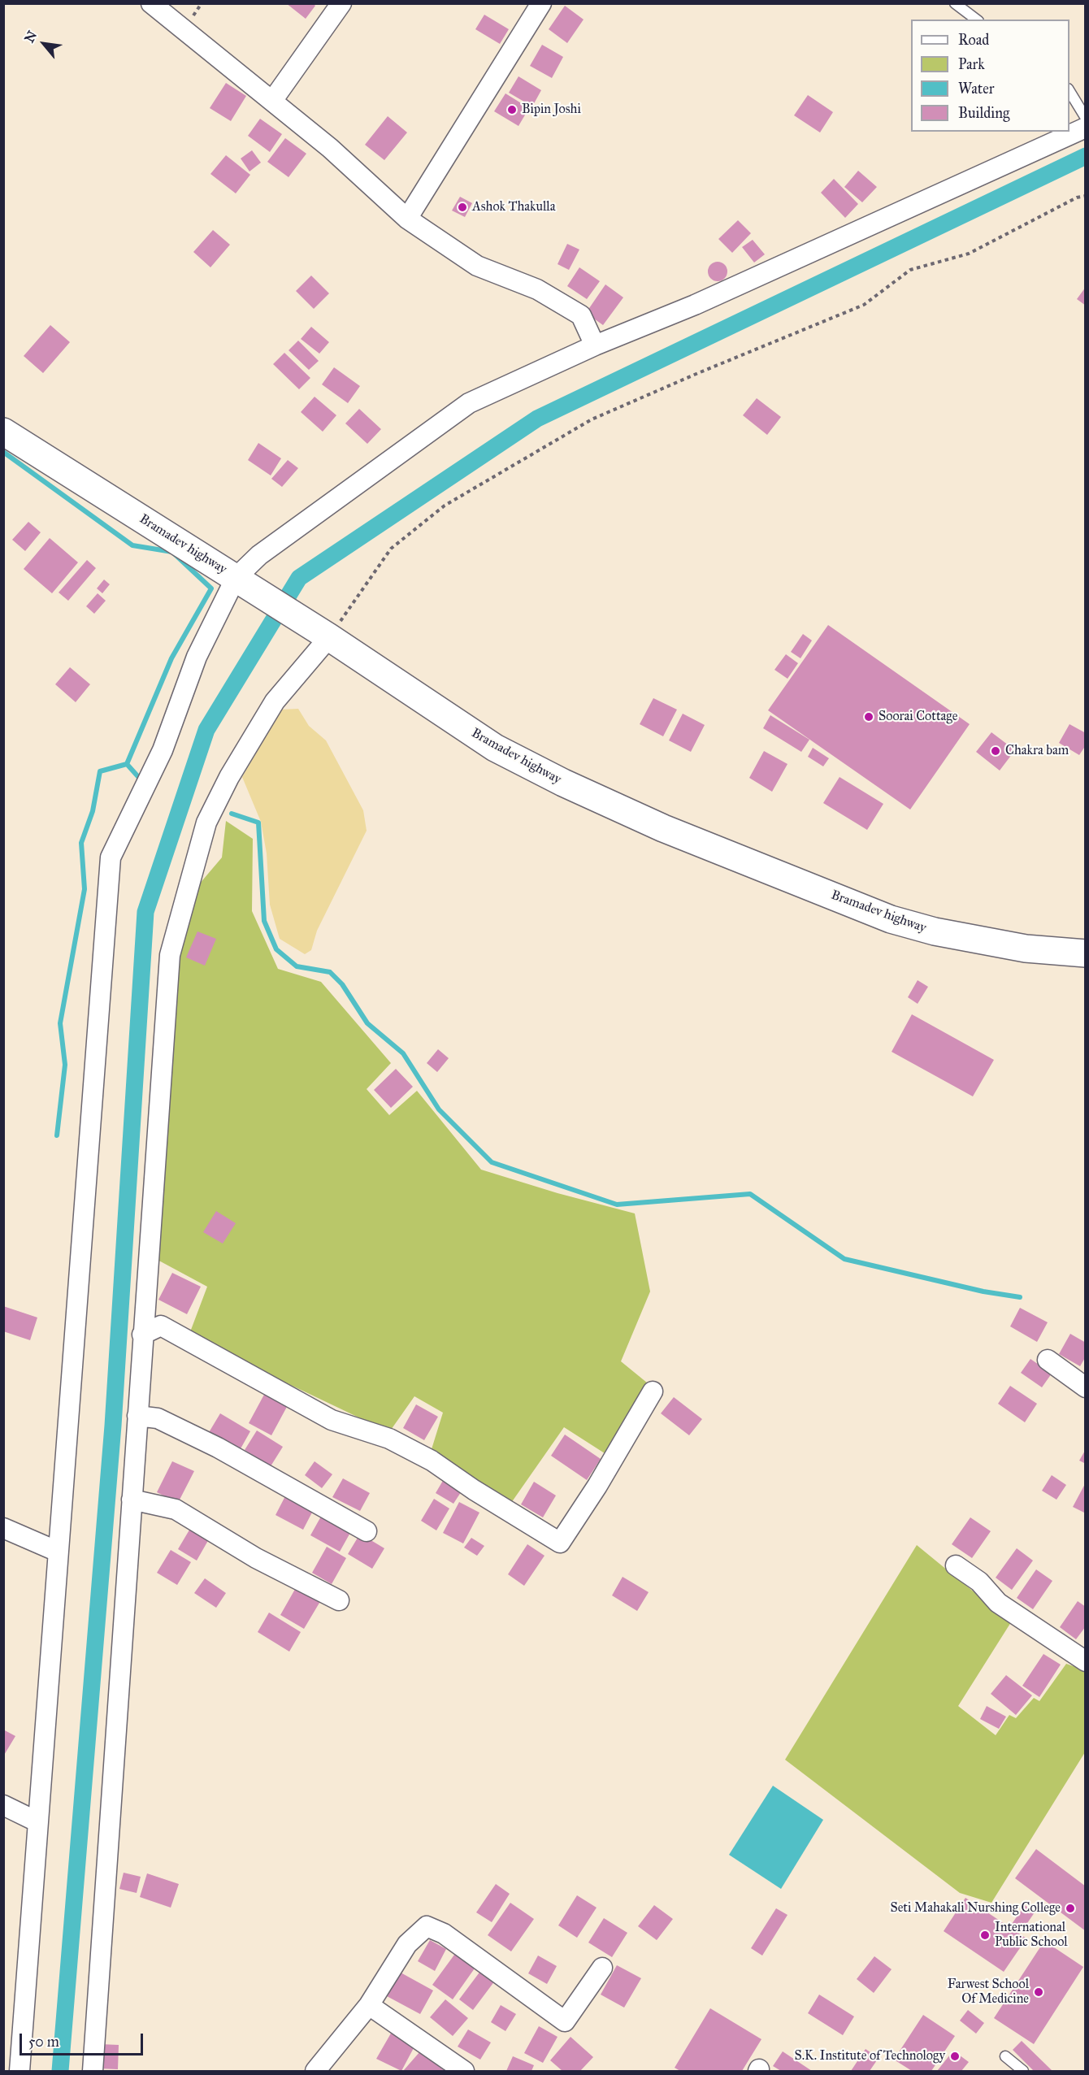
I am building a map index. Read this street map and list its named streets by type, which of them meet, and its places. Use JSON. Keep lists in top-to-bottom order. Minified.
{"streets":{"street":["Bramadev highway"]},"places":["Bipin Joshi","Ashok Thakulla","Soorai Cottage","Chakra bam","Seti Mahakali Nurshing College","International Public School","Farwest School Of Medicine","S.K. Institute of Technology"],"legend":["Road","Park","Water","Building"],"scale_bar":"50 m","north":"top left"}
